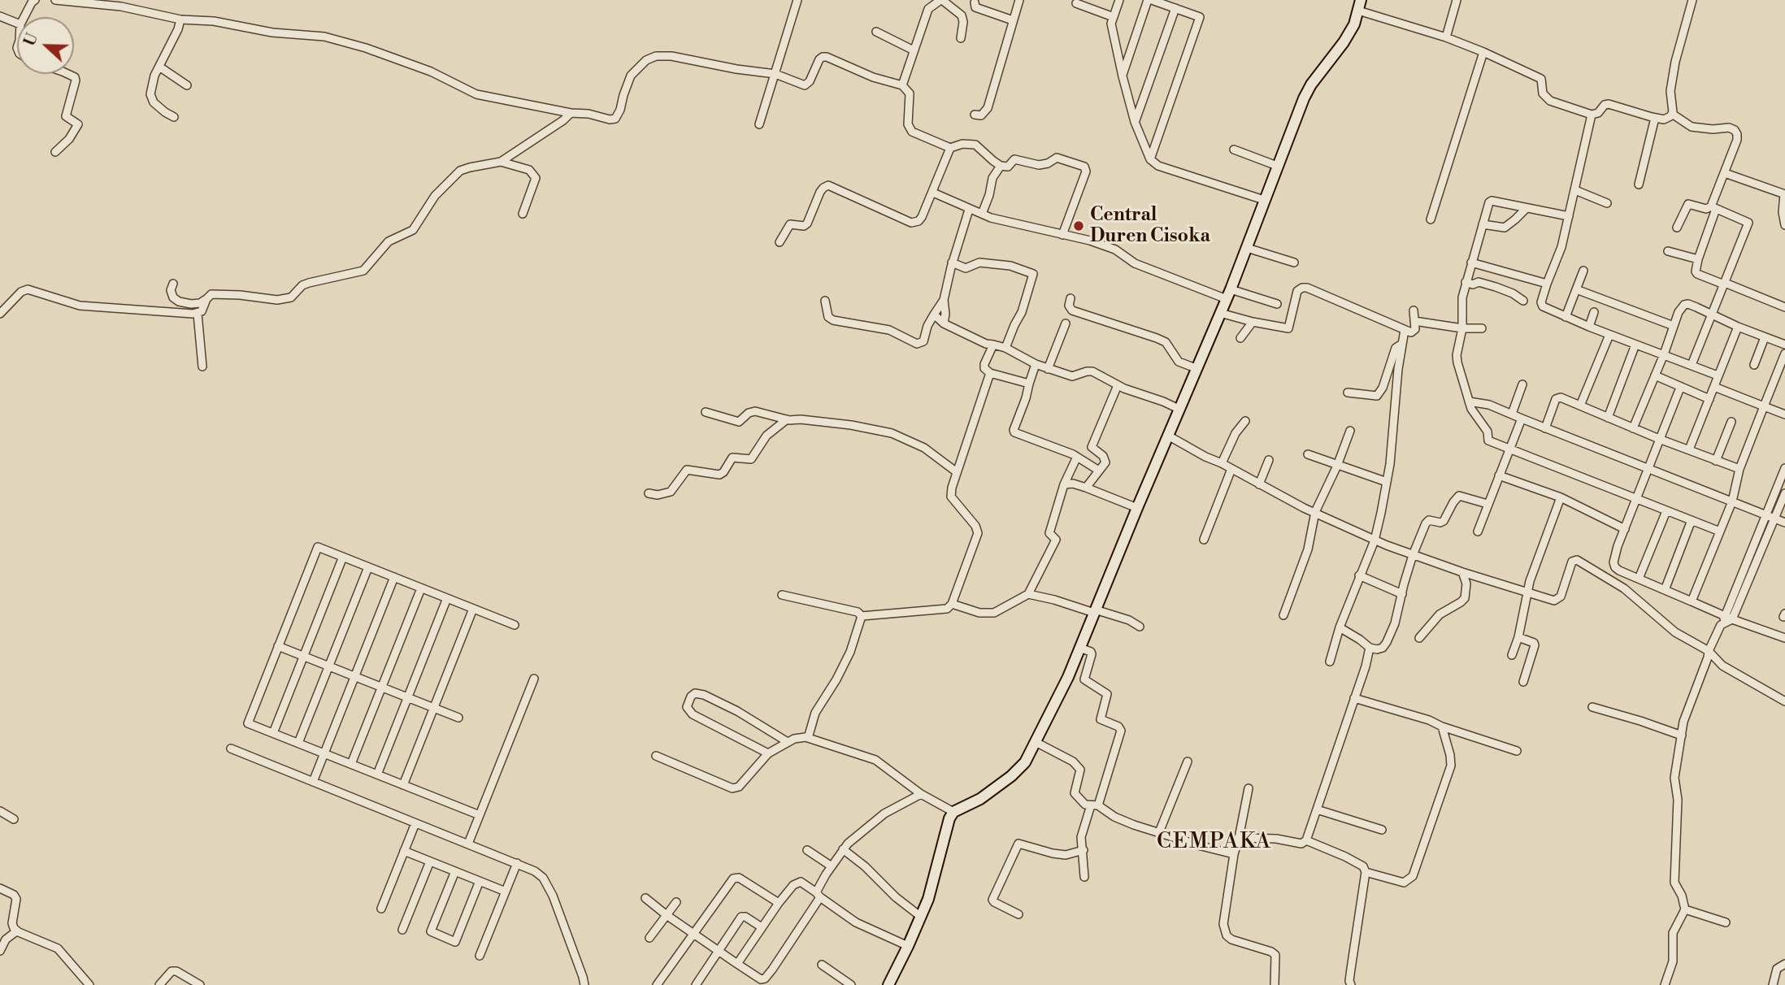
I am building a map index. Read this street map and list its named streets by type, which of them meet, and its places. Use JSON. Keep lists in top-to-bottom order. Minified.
{"districts":["CEMPAKA"],"places":["Central Duren Cisoka"],"north":"left"}
